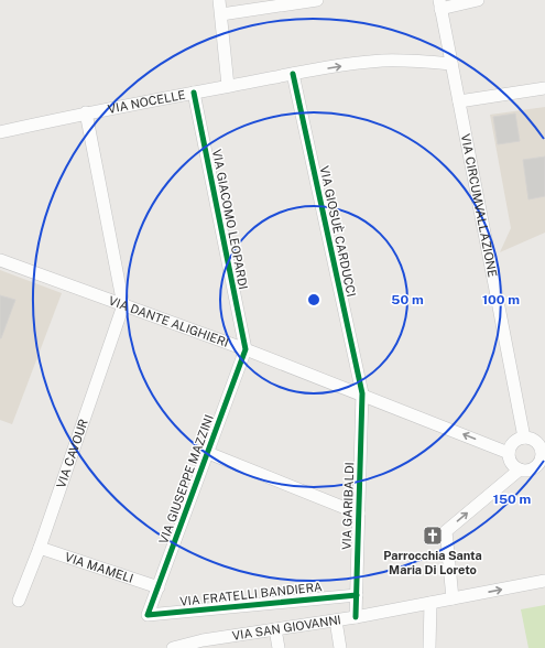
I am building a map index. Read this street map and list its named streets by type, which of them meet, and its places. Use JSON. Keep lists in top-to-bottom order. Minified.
{"streets":{"street":["VIA NOCELLE","VIA CIRCUMVALLAZIONE","VIA GIACOMO LEOPARDI","VIA GIOSUÈ CARDUCCI","VIA DANTE ALIGHIERI","VIA CAVOUR","VIA GIUSEPPE MAZZINI","VIA GARIBALDI","VIA MAMELI","VIA FRATELLI BANDIERA","VIA SAN GIOVANNI"]},"crossings":[["VIA NOCELLE","VIA CIRCUMVALLAZIONE"],["VIA NOCELLE","VIA GIACOMO LEOPARDI"],["VIA NOCELLE","VIA GIOSUÈ CARDUCCI"],["VIA CIRCUMVALLAZIONE","VIA DANTE ALIGHIERI"],["VIA GIACOMO LEOPARDI","VIA DANTE ALIGHIERI"],["VIA GIACOMO LEOPARDI","VIA GIUSEPPE MAZZINI"],["VIA GIOSUÈ CARDUCCI","VIA DANTE ALIGHIERI"],["VIA GIOSUÈ CARDUCCI","VIA GARIBALDI"],["VIA DANTE ALIGHIERI","VIA CAVOUR"],["VIA DANTE ALIGHIERI","VIA GIUSEPPE MAZZINI"],["VIA DANTE ALIGHIERI","VIA GARIBALDI"],["VIA CAVOUR","VIA MAMELI"],["VIA GIUSEPPE MAZZINI","VIA MAMELI"],["VIA GIUSEPPE MAZZINI","VIA FRATELLI BANDIERA"],["VIA GARIBALDI","VIA FRATELLI BANDIERA"],["VIA GARIBALDI","VIA SAN GIOVANNI"]],"places":{"church":["Parrocchia Santa Maria Di Loreto"]},"rings":["50 m","100 m","150 m"]}
